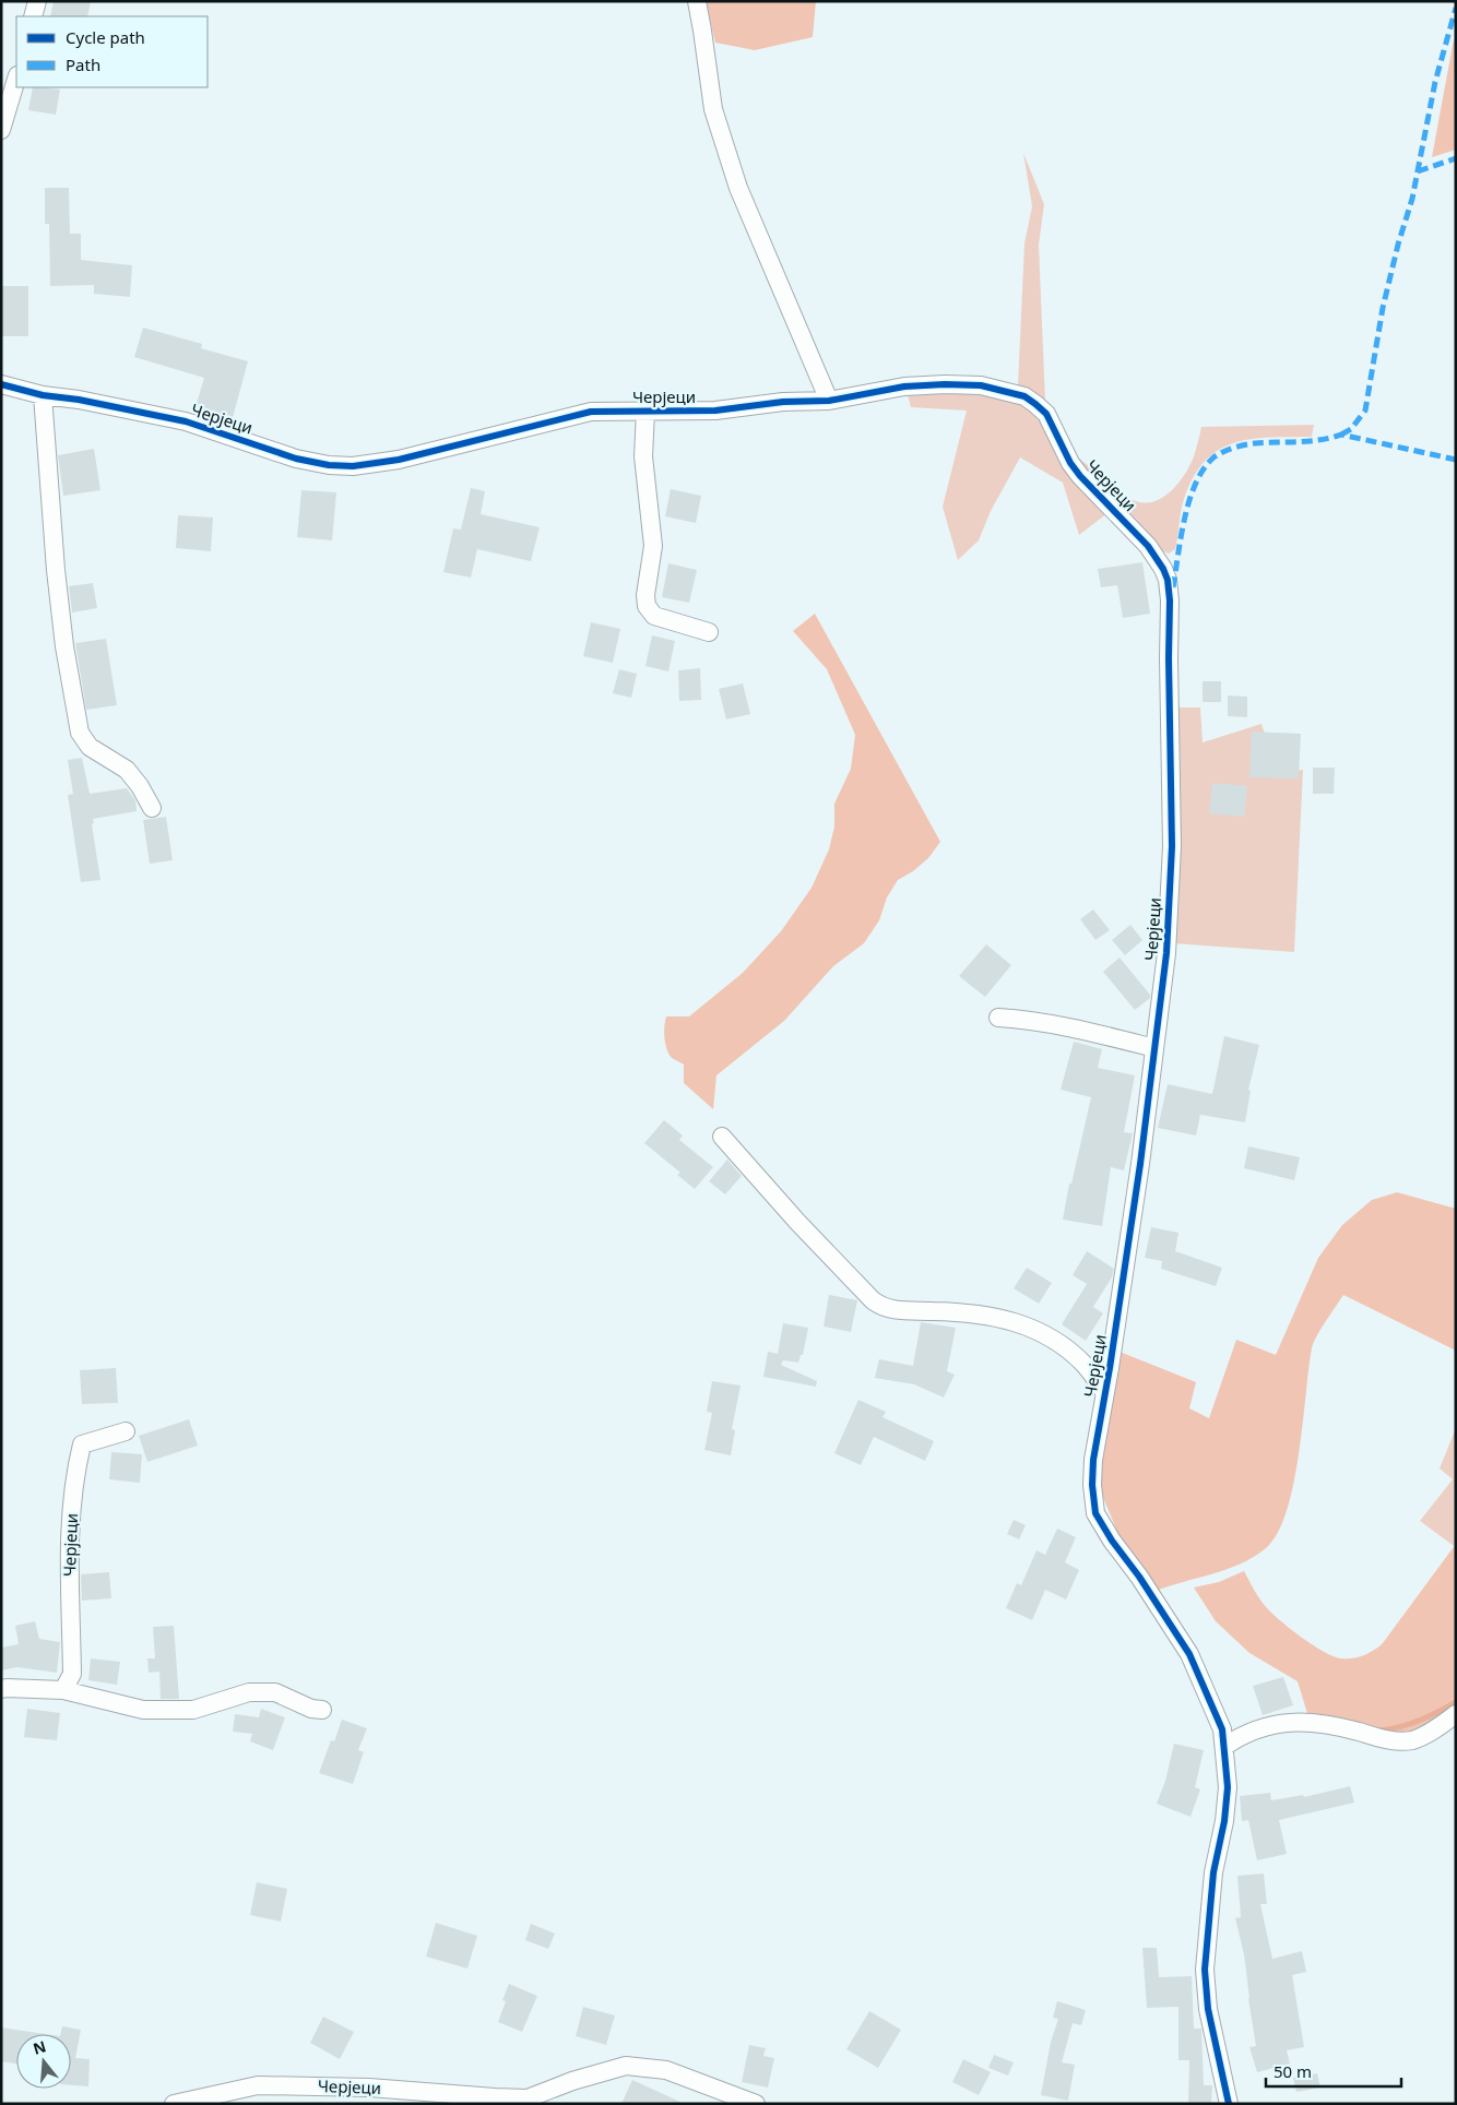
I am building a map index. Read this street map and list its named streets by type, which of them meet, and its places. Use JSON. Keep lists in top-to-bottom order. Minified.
{"streets":{"street":["Черјеци"]},"legend":["Cycle path","Path"],"scale_bar":"50 m","north":"top"}
